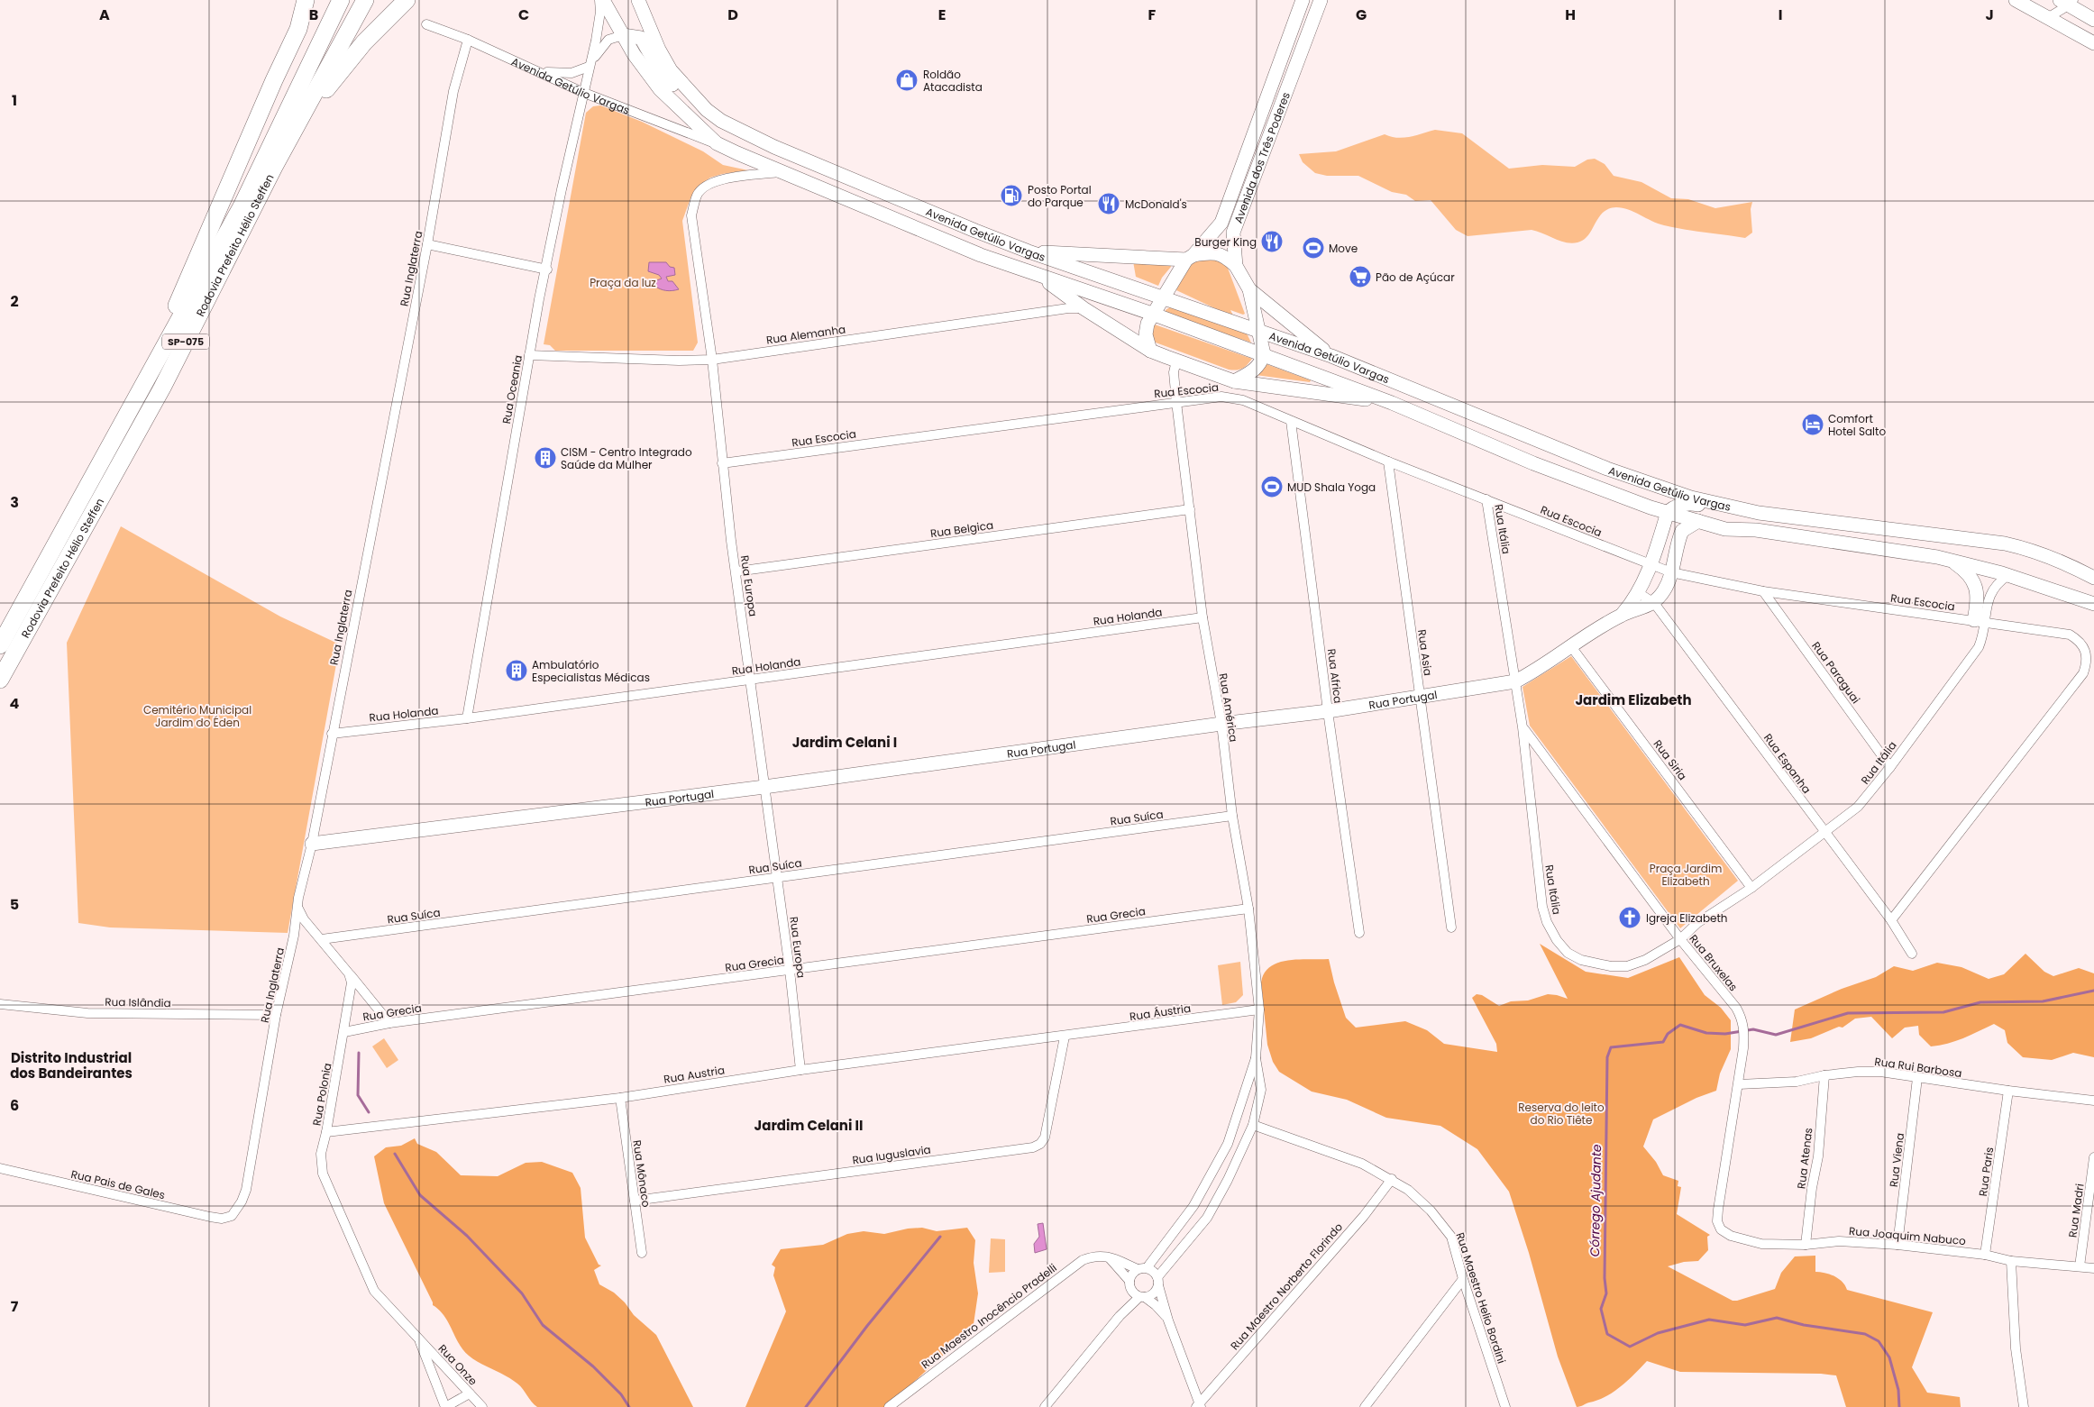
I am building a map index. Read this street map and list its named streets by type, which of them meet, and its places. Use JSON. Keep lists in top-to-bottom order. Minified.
{"streets":{"highway":["Rodovia Prefeito Hélio Steffen","SP-075"],"main road":["Avenida Getúlio Vargas","Avenida dos Três Poderes","Rua Portugal"],"street":["Rua Inglaterra","Rua Alemanha","Rua Oceania","Rua Escocia","Rua Belgica","Rua Itália","Rua Europa","Rua Holanda","Rua Asia","Rua Paraguai","Rua Africa","Rua América","Rua Siria","Rua Espanha","Rua Suíca","Rua Grecia","Rua Bruxelas","Rua Islândia","Rua Áustria","Rua Rui Barbosa","Rua Austria","Rua Polonia","Rua Iuguslavia","Rua Atenas","Rua Viena","Rua Paris","Rua Mônaco","Rua Pais de Gales","Rua Madri","Rua Joaquim Nabuco","Rua Maestro Norberto Florindo","Rua Maestro Helio Bordini","Rua Maestro Inocêncio Pradelli","Rua Onze"]},"crossings":[["Avenida Getúlio Vargas","Avenida dos Três Poderes"],["Avenida Getúlio Vargas","Rua Inglaterra"],["Avenida Getúlio Vargas","Rua Oceania"],["Avenida Getúlio Vargas","Rua Itália"],["Avenida Getúlio Vargas","Rua Europa"],["Rua Inglaterra","Rua Holanda"],["Rua Inglaterra","Rua Portugal"],["Rua Inglaterra","Rua Islândia"],["Rua Inglaterra","Rua Pais de Gales"],["Rua Alemanha","Rua Oceania"],["Rua Alemanha","Rua Europa"],["Rua Oceania","Rua Holanda"],["Rua Escocia","Rua Itália"],["Rua Escocia","Rua Europa"],["Rua Escocia","Rua Asia"],["Rua Escocia","Rua Paraguai"],["Rua Escocia","Rua Africa"],["Rua Escocia","Rua América"],["Rua Escocia","Rua Espanha"],["Rua Belgica","Rua Europa"],["Rua Belgica","Rua América"],["Rua Itália","Rua Paraguai"],["Rua Itália","Rua Portugal"],["Rua Itália","Rua Siria"],["Rua Itália","Rua Espanha"],["Rua Itália","Rua Bruxelas"],["Rua Europa","Rua Holanda"],["Rua Europa","Rua Portugal"],["Rua Europa","Rua Suíca"],["Rua Europa","Rua Grecia"],["Rua Europa","Rua Austria"],["Rua Holanda","Rua América"],["Rua Asia","Rua Portugal"],["Rua Africa","Rua Portugal"],["Rua Portugal","Rua América"],["Rua Portugal","Rua Siria"],["Rua Portugal","Rua Espanha"],["Rua América","Rua Suíca"],["Rua América","Rua Grecia"],["Rua América","Rua Áustria"],["Rua Grecia","Rua Polonia"],["Rua Bruxelas","Rua Rui Barbosa"],["Rua Bruxelas","Rua Joaquim Nabuco"],["Rua Áustria","Rua Austria"],["Rua Áustria","Rua Iuguslavia"],["Rua Rui Barbosa","Rua Atenas"],["Rua Rui Barbosa","Rua Viena"],["Rua Rui Barbosa","Rua Paris"],["Rua Austria","Rua Polonia"],["Rua Austria","Rua Iuguslavia"],["Rua Austria","Rua Mônaco"],["Rua Polonia","Rua Onze"],["Rua Iuguslavia","Rua Mônaco"],["Rua Atenas","Rua Joaquim Nabuco"],["Rua Viena","Rua Joaquim Nabuco"],["Rua Paris","Rua Joaquim Nabuco"],["Rua Madri","Rua Joaquim Nabuco"],["Rua Maestro Norberto Florindo","Rua Maestro Helio Bordini"]],"districts":["Jardim Elizabeth","Jardim Celani I","Distrito Industrial dos Bandeirantes","Jardim Celani II"],"water":["Córrego Ajudante"],"parks":["Praça da luz","Cemitério Municipal Jardim do Éden","Praça Jardim Elizabeth","Reserva do leito do Rio Tiête"],"places":{"shop":["Roldão Atacadista"],"fuel station":["Posto Portal do Parque"],"restaurant":["McDonald's","Burger King"],"sports":["Move","MUD Shala Yoga"],"supermarket":["Pão de Açúcar"],"hotel":["Comfort Hotel Salto"],"building":["CISM - Centro Integrado Saúde da Mulher","Ambulatório Especialistas Médicas"],"church":["Igreja Elizabeth"]},"grid":{"columns":["A","B","C","D","E","F","G","H","I","J"],"rows":["1","2","3","4","5","6","7"]}}
